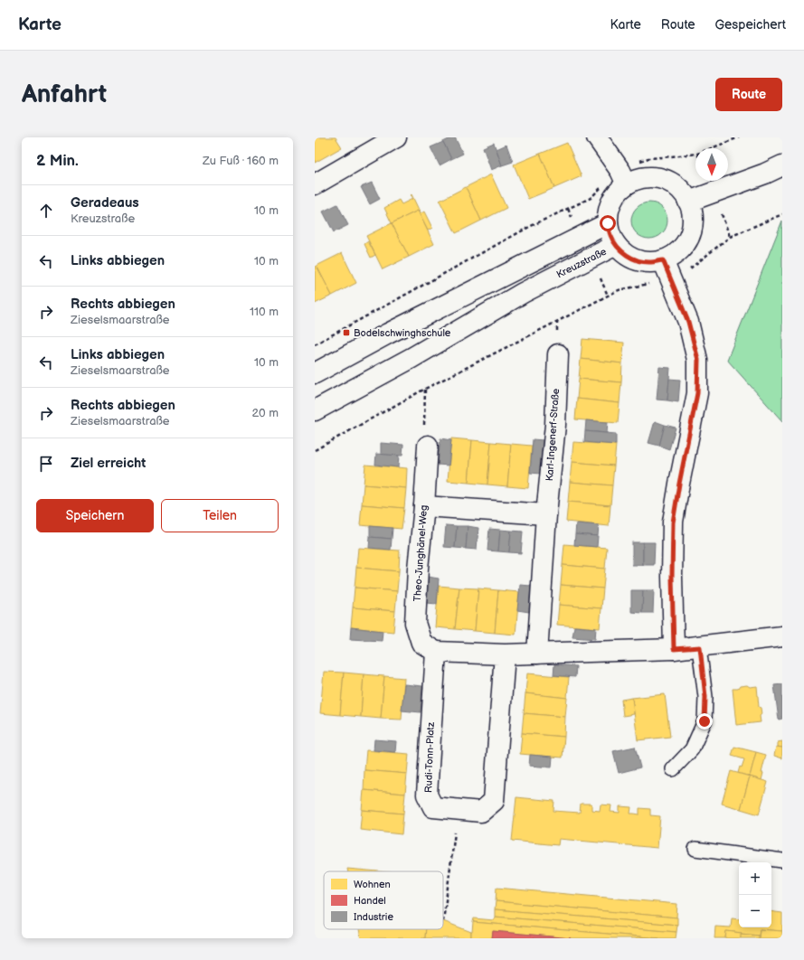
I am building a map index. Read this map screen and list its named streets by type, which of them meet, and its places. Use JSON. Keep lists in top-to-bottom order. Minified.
{"streets":{"street":["Kreuzstraße","Karl-Ingenerf-Straße","Theo-Junghänel-Weg","Rudi-Tonn-Platz"]},"crossings":[["Theo-Junghänel-Weg","Rudi-Tonn-Platz"]],"places":{"transit":["Bodelschwinghschule"]},"legend":["Wohnen","Handel","Industrie"],"north":"bottom","page":{"header":"Karte","nav":["Karte","Route","Gespeichert"],"buttons":["Route",["Speichern","Teilen"]],"title":"Anfahrt","heading":["2 Min.","Zu Fuß · 160 m"],"list":[["Geradeaus","Kreuzstraße","10 m"],["Links abbiegen","10 m"],["Rechts abbiegen","Zieselsmaarstraße","110 m"],["Links abbiegen","Zieselsmaarstraße","10 m"],["Rechts abbiegen","Zieselsmaarstraße","20 m"],"Ziel erreicht"],"map_buttons":["+","−"]}}
